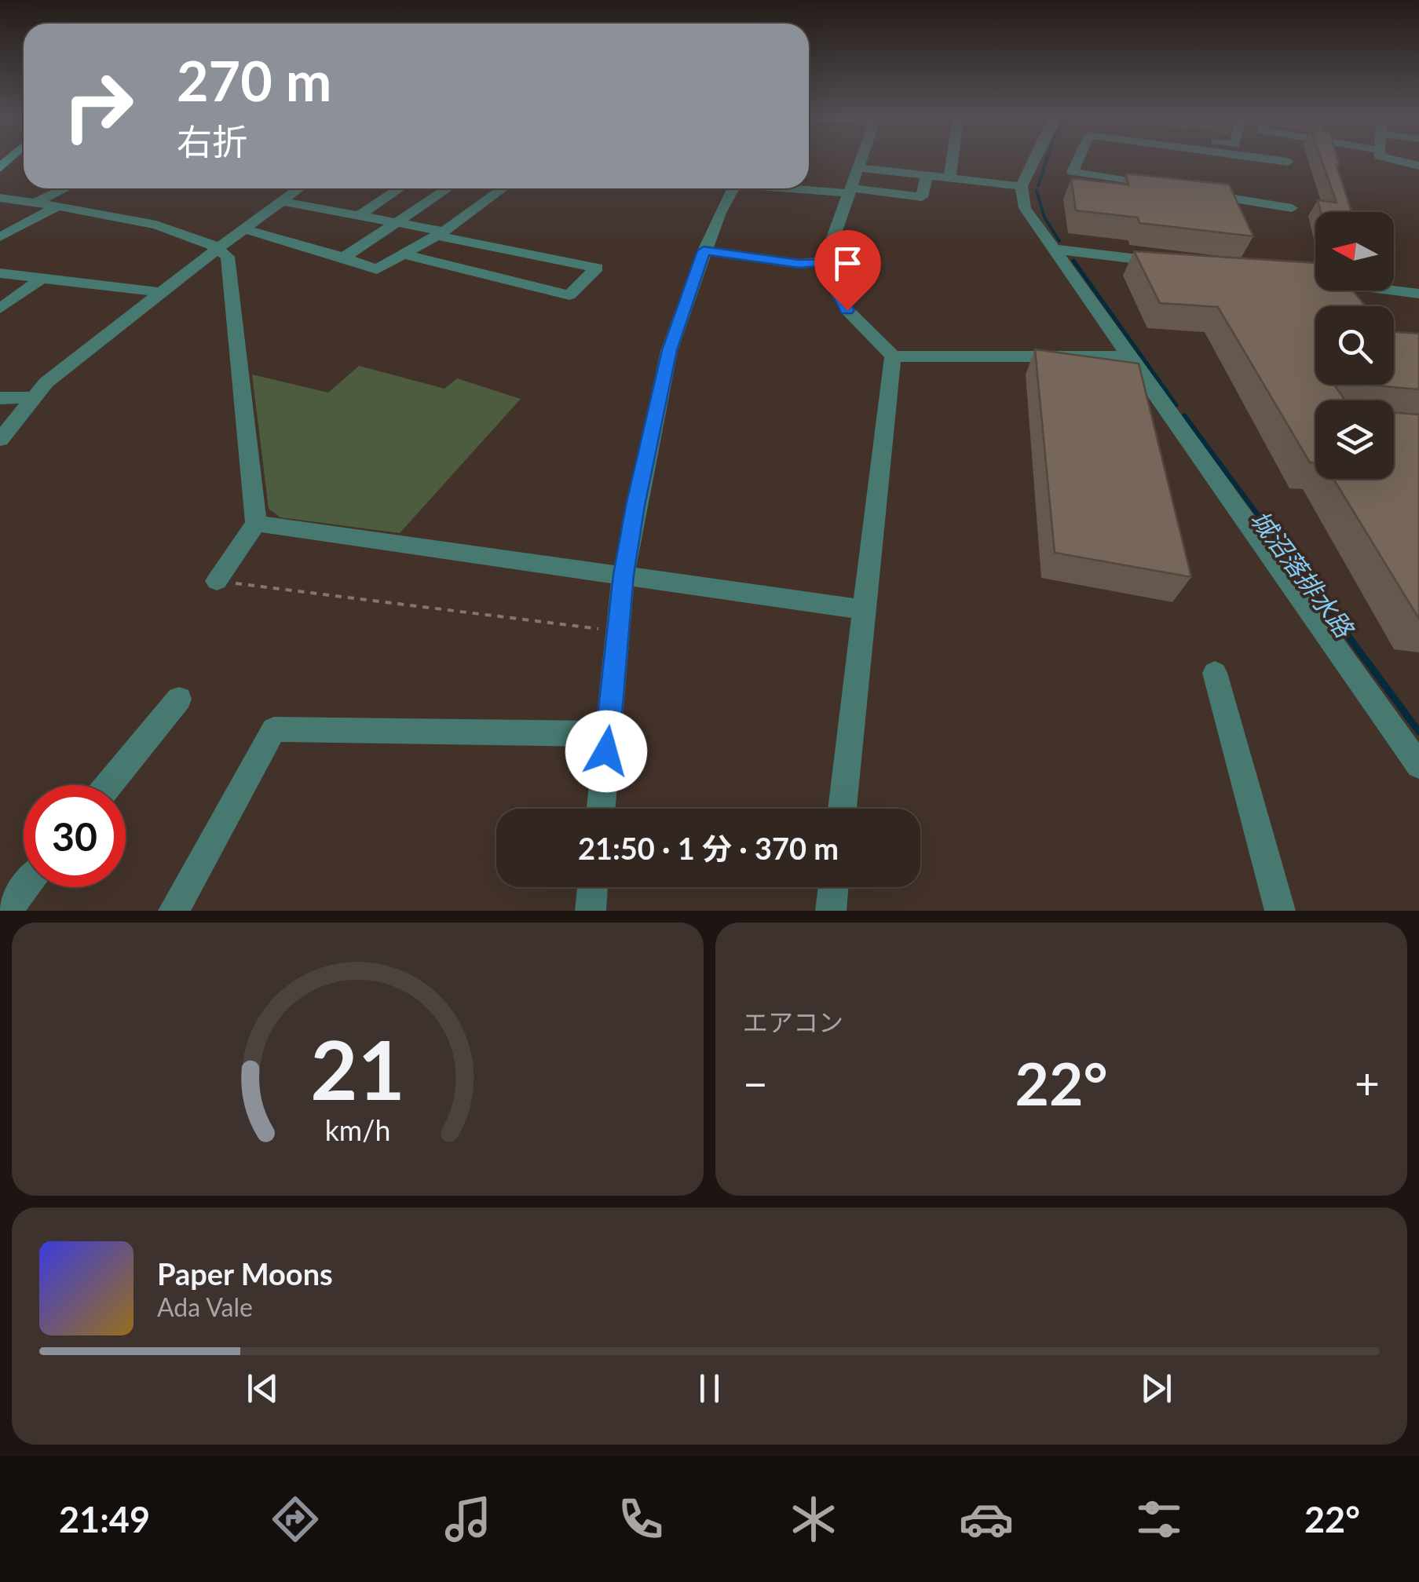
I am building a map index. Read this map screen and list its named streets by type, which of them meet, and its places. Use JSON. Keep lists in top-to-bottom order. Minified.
{"water":["城沼落排水路"],"north":"left","page":{"turn":["270 m","右折"],"limit":"30","trip":"21:50 · 1 分 · 370 m","tile":"エアコン","heat":["−","22°","+"],"song":["Paper Moons","Ada Vale"],"tabs":["21:49","22°"],"gauge":["21","km/h"]}}
